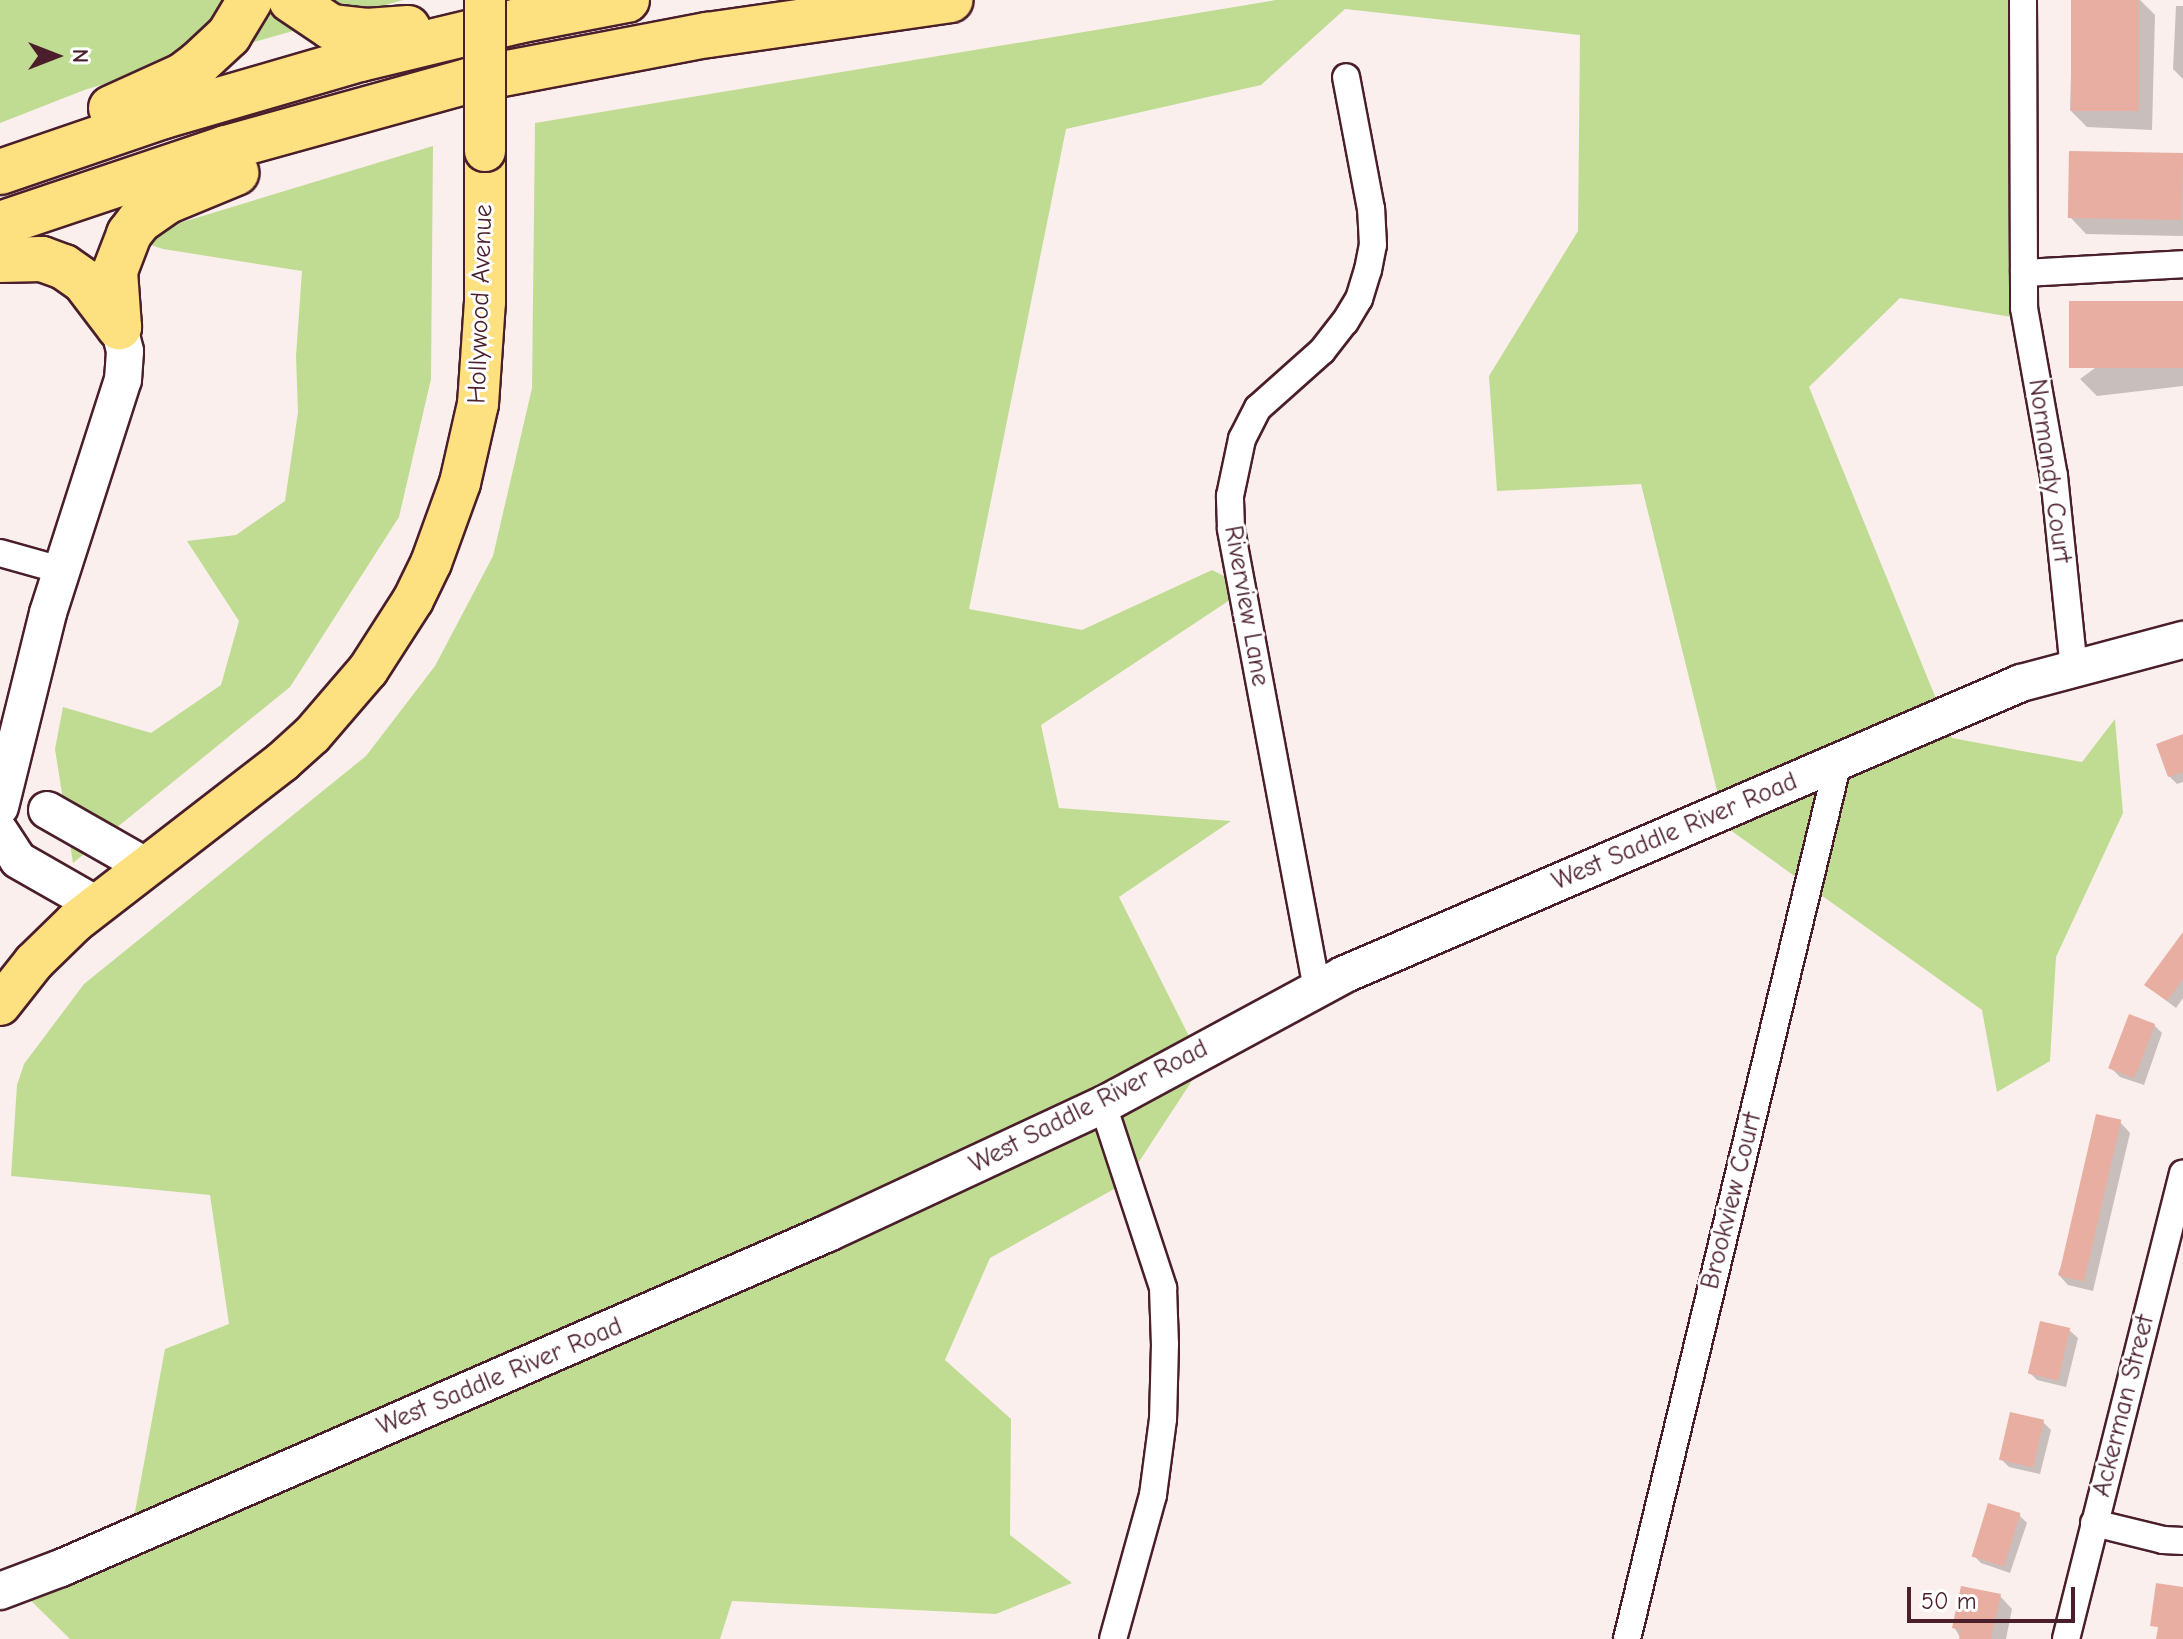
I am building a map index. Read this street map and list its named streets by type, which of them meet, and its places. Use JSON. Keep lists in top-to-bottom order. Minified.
{"streets":{"main road":["Hollywood Avenue"],"street":["Normandy Court","Riverview Lane","West Saddle River Road","Brookview Court","Ackerman Street"]},"crossings":[["Normandy Court","West Saddle River Road"],["Riverview Lane","West Saddle River Road"],["West Saddle River Road","Brookview Court"]],"scale_bar":"50 m","north":"right"}
